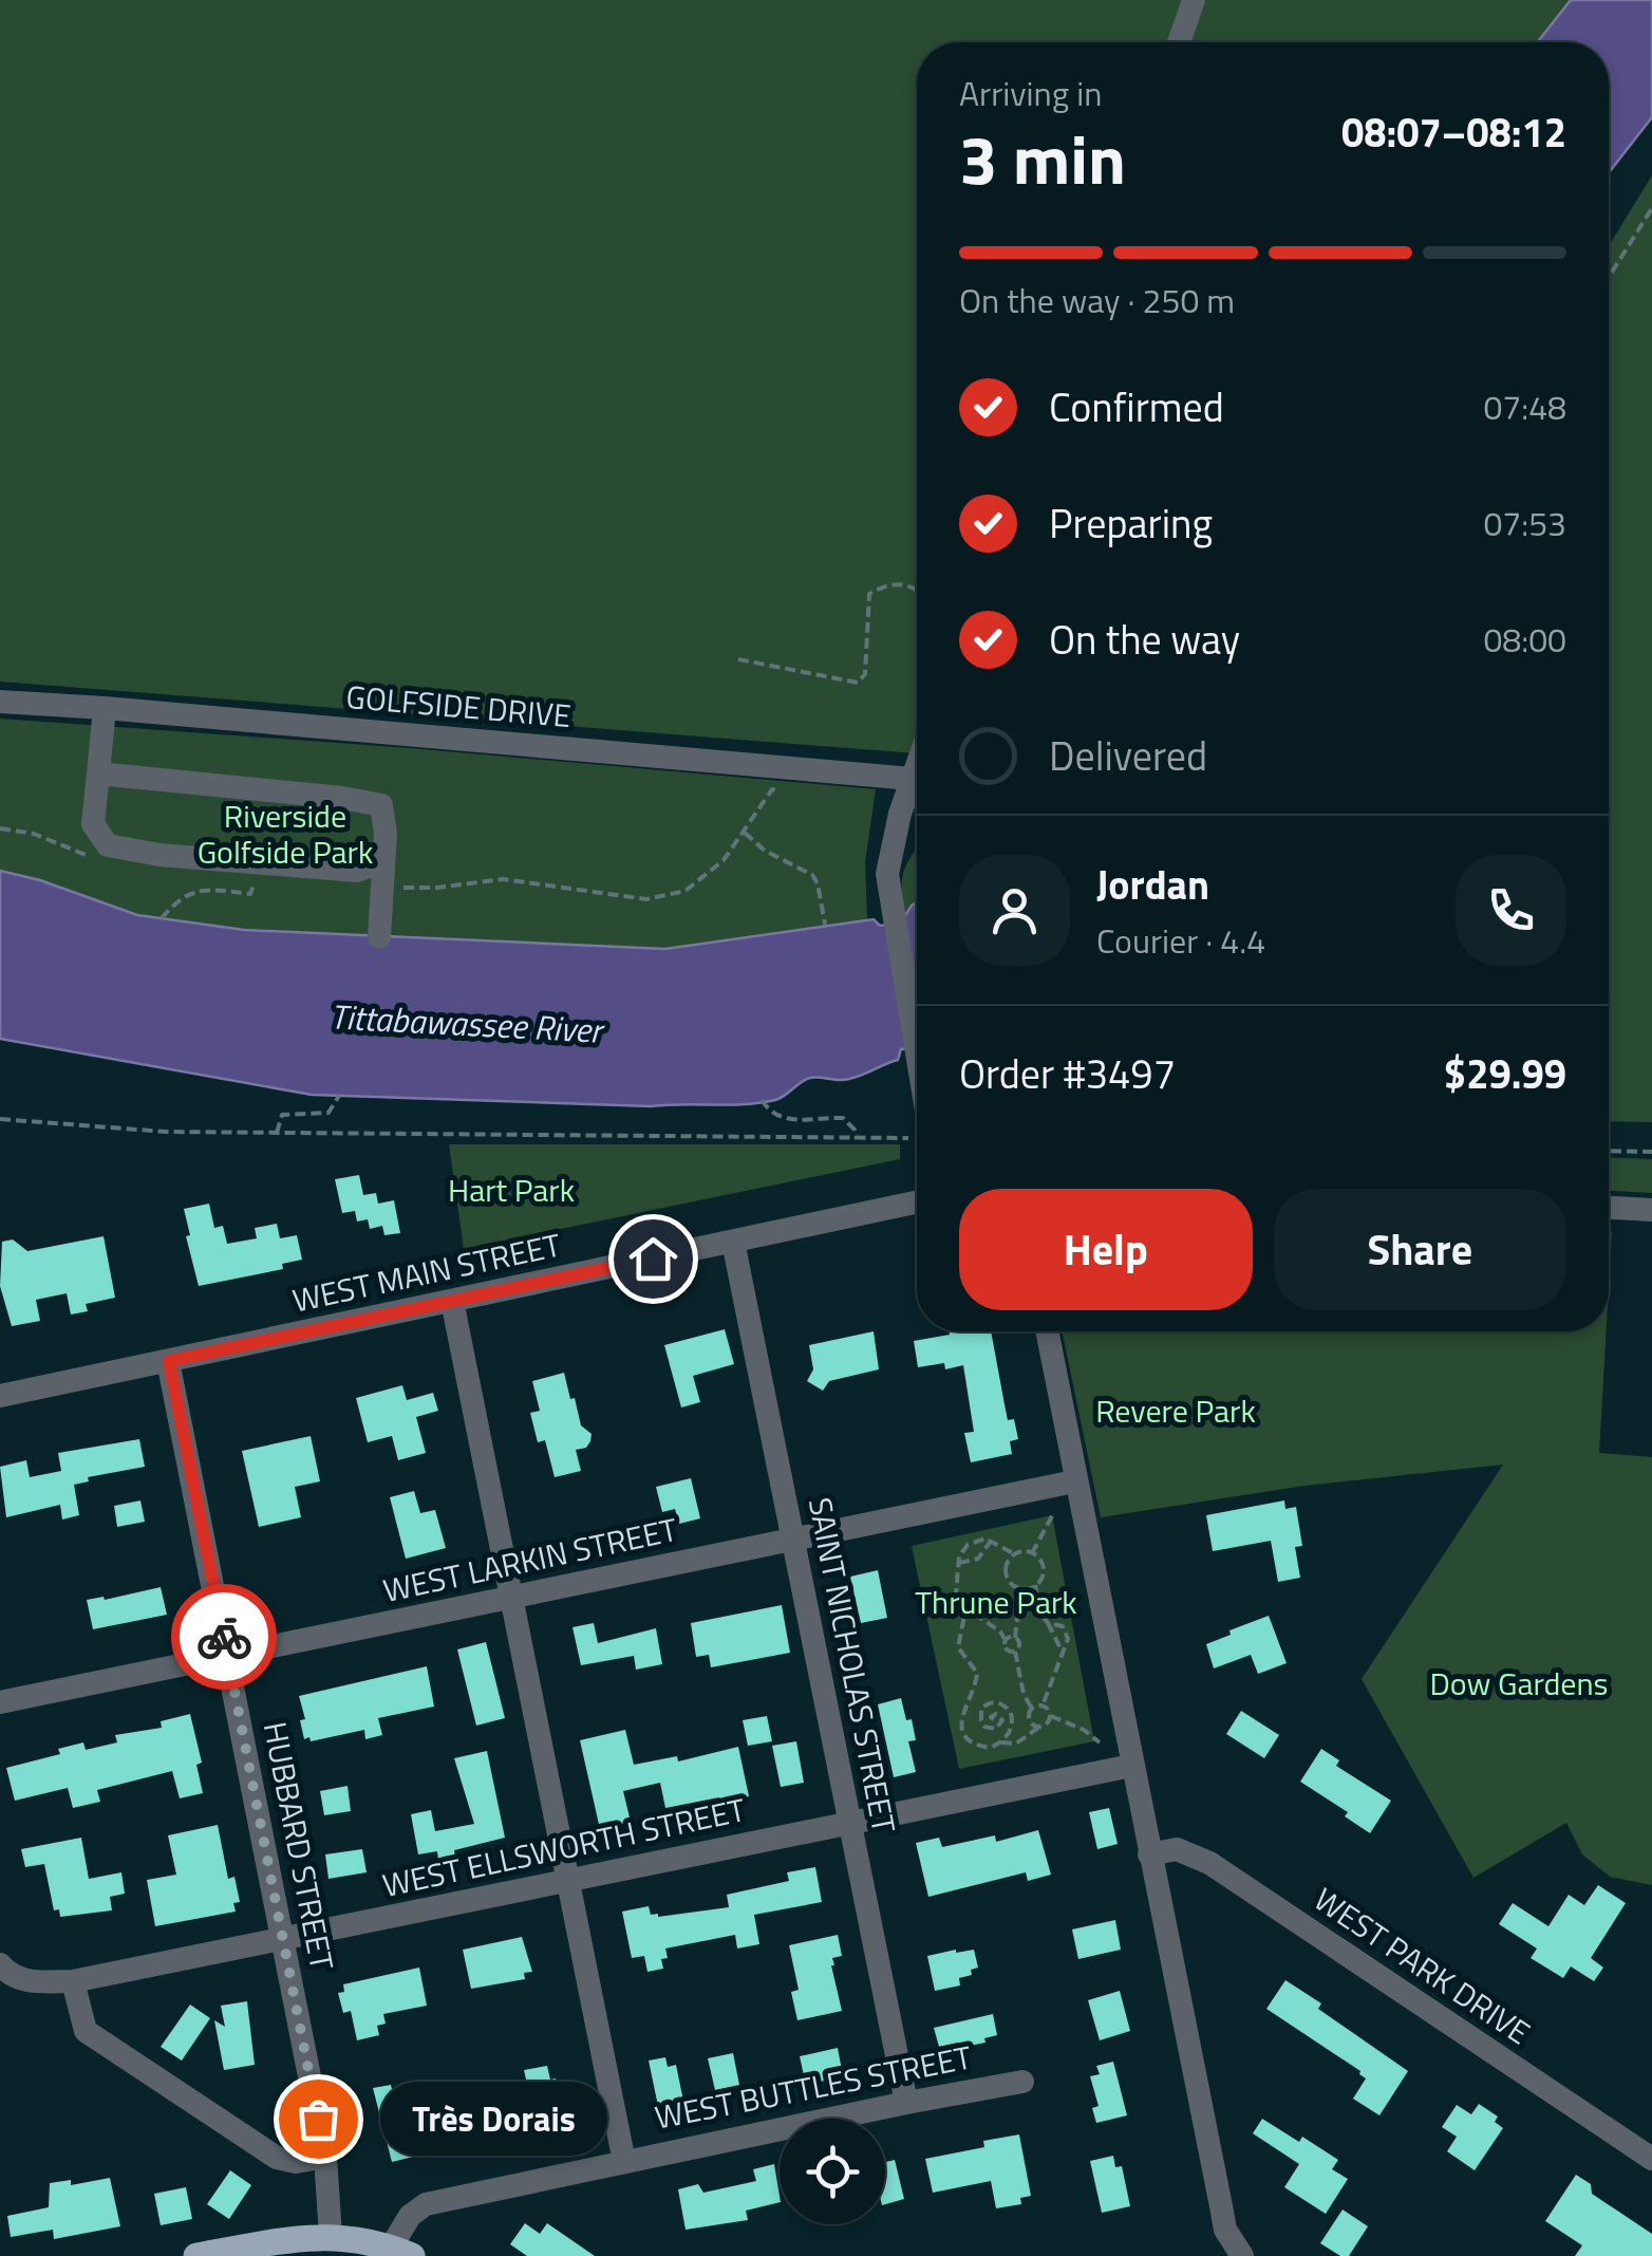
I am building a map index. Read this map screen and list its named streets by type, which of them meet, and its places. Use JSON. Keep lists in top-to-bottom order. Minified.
{"streets":{"street":["GOLFSIDE DRIVE","WEST MAIN STREET","WEST LARKIN STREET","SAINT NICHOLAS STREET","HUBBARD STREET","WEST ELLSWORTH STREET","WEST PARK DRIVE","WEST BUTTLES STREET"]},"crossings":[["WEST MAIN STREET","SAINT NICHOLAS STREET"],["WEST MAIN STREET","HUBBARD STREET"],["WEST LARKIN STREET","SAINT NICHOLAS STREET"],["WEST LARKIN STREET","HUBBARD STREET"],["SAINT NICHOLAS STREET","WEST ELLSWORTH STREET"],["SAINT NICHOLAS STREET","WEST BUTTLES STREET"],["HUBBARD STREET","WEST ELLSWORTH STREET"]],"water":["Tittabawassee River"],"parks":["Riverside Golfside Park","Hart Park","Revere Park","Thrune Park","Dow Gardens"],"places":["Très Dorais"],"page":{"heading":["3 min","Arriving in","08:07–08:12"],"panel":["Jordan","Courier · 4.4","Order #3497","$29.99"],"bar":"On the way · 250 m","list":[["Confirmed","07:48"],["Preparing","07:53"],["On the way","08:00"],"Delivered"],"buttons":["Help","Share"],"bubble":"Très Dorais"}}
